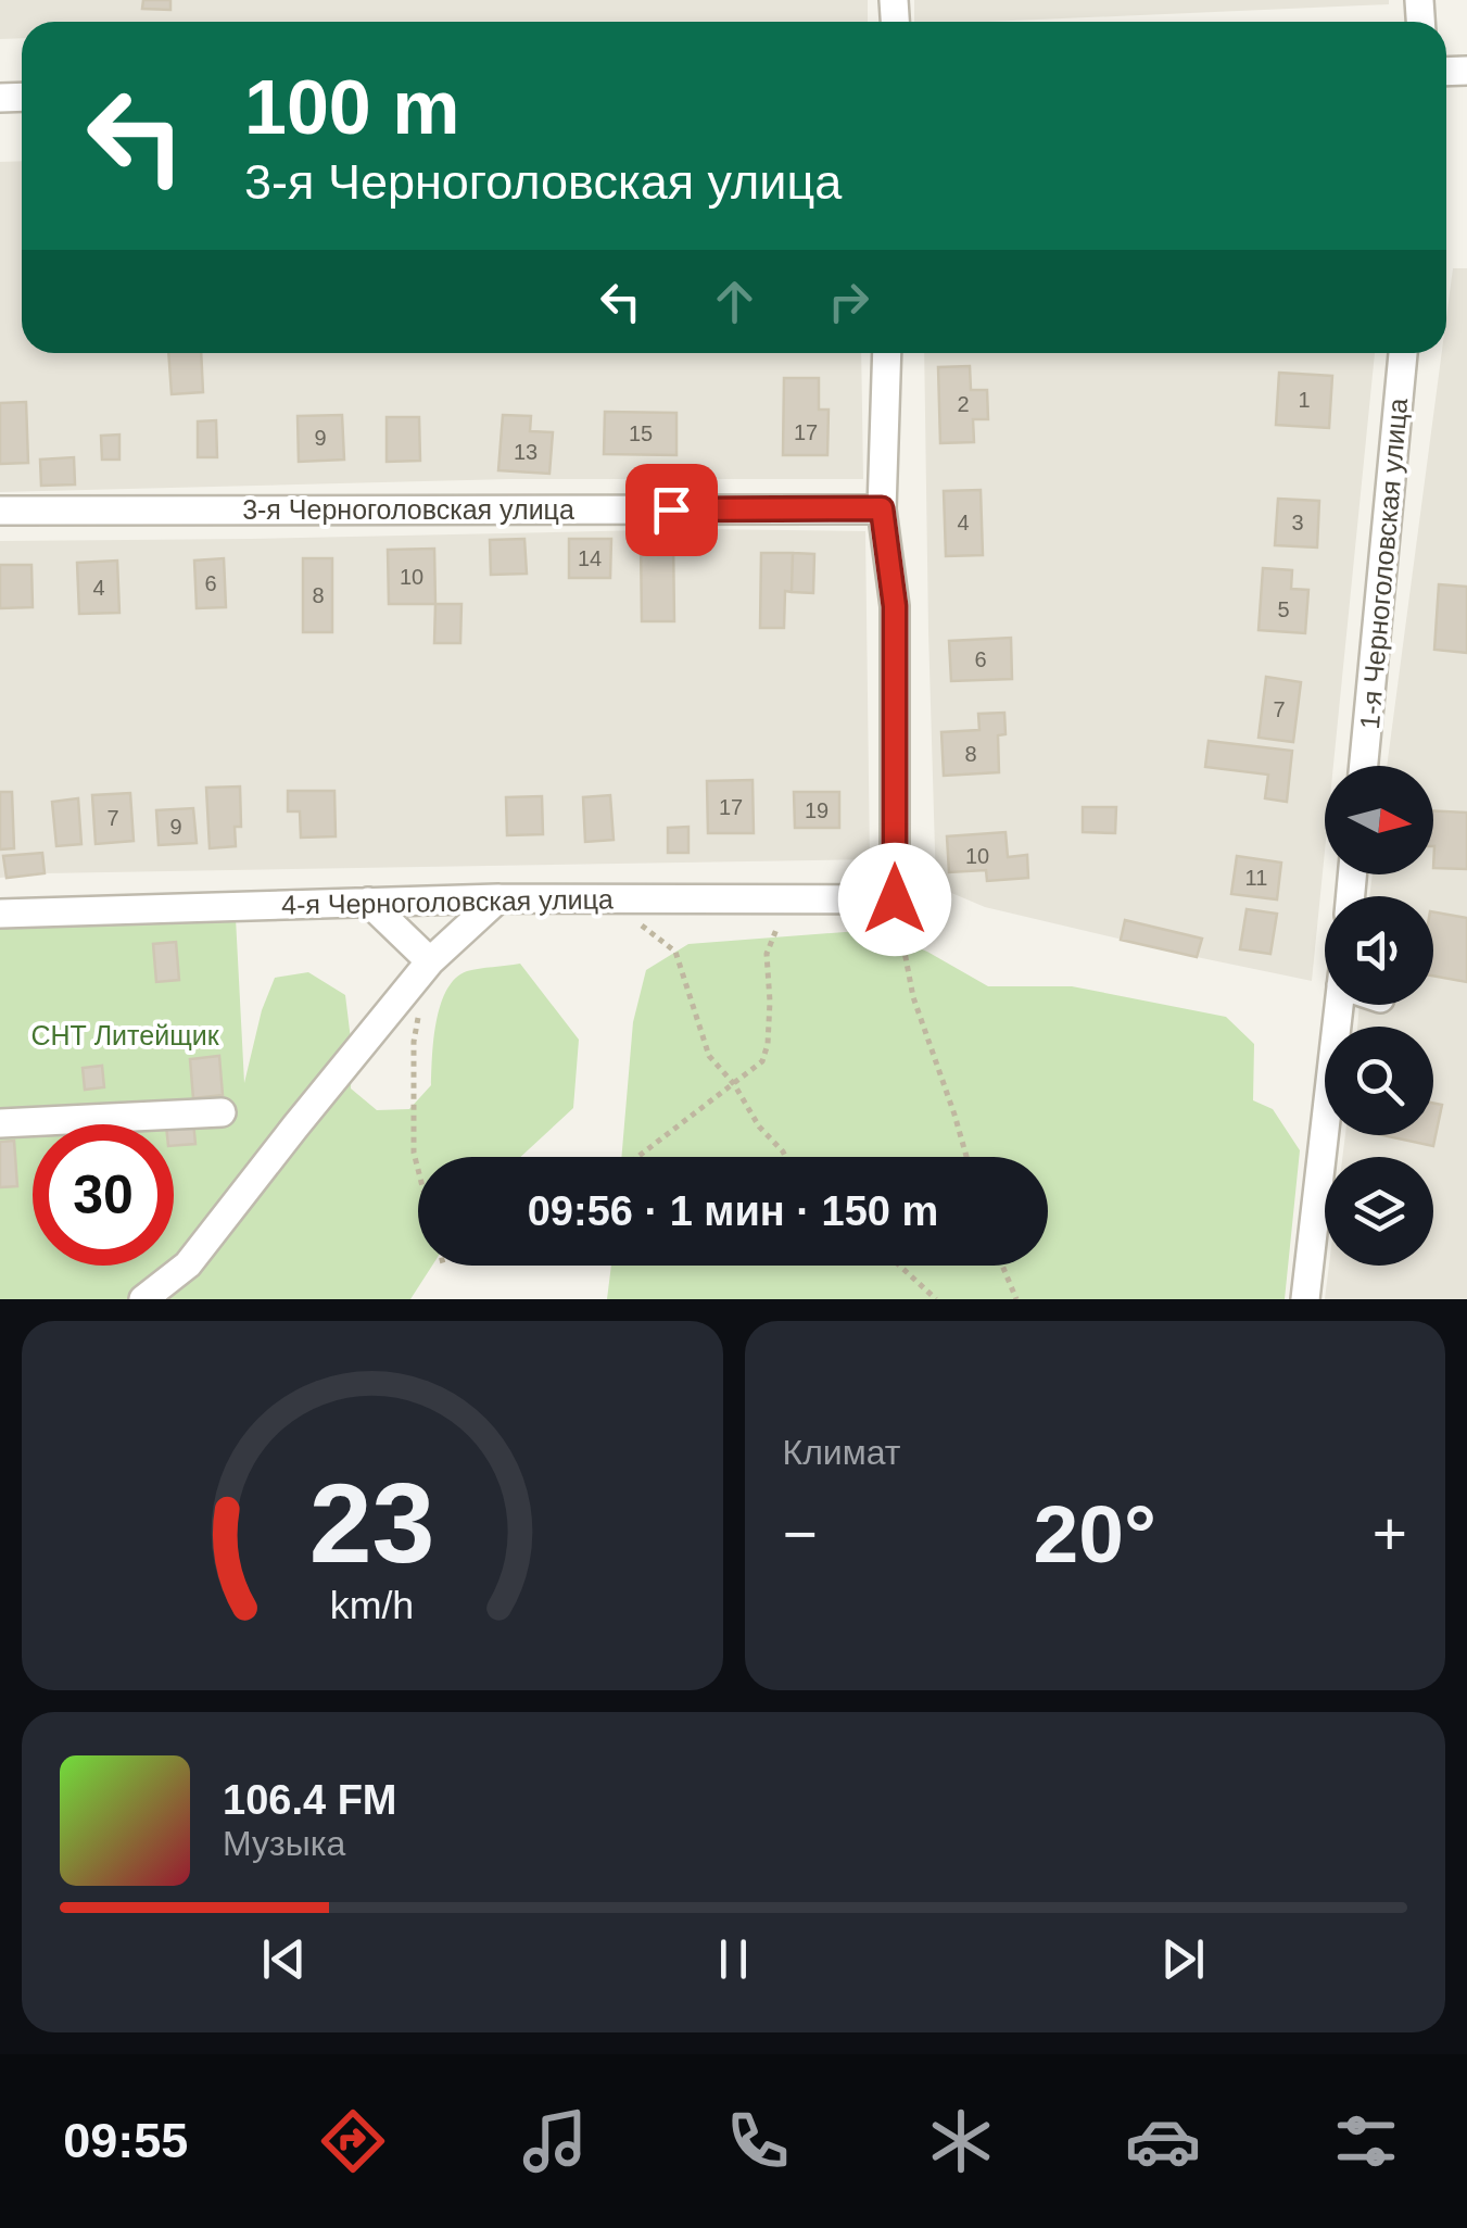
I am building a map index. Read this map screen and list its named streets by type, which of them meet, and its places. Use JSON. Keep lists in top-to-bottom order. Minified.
{"streets":{"street":["3-я Черноголовская улица","1-я Черноголовская улица","4-я Черноголовская улица"]},"parks":["СНТ Литейщик"],"house_numbers":["1","2","17","15","9","13","4","3","14","10","6","4","8","5","6","7","8","17","19","7","9","10","11"],"north":"right","page":{"turn":["100 m","3-я Черноголовская улица"],"limit":"30","trip":"09:56 · 1 мин · 150 m","tile":"Климат","heat":["−","20°","+"],"song":["106.4 FM","Музыка"],"tabs":"09:55","gauge":["23","km/h"]}}
